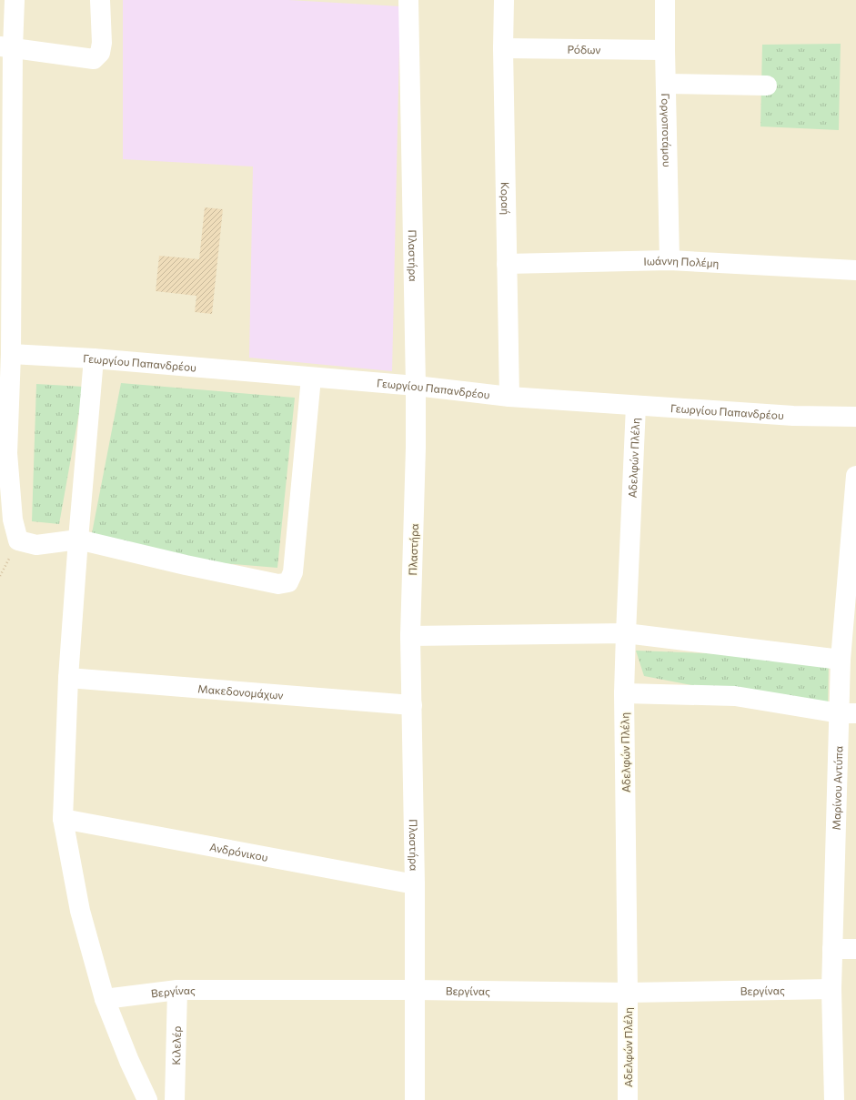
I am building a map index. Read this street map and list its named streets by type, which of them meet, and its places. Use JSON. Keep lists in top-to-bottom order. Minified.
{"streets":{"street":["Ρόδων","Γοργοποτάμου","Κοραή","Πλαστήρα","Ιωάννη Πολέμη","Γεωργίου Παπανδρέου","Αδελφών Πλέλη","Μακεδονομάχων","Μαρίνου Αντύπα","Ανδρόνικου","Βεργίνας","Κιλελέρ"]},"crossings":[["Ρόδων","Γοργοποτάμου"],["Ρόδων","Κοραή"],["Γοργοποτάμου","Ιωάννη Πολέμη"],["Κοραή","Ιωάννη Πολέμη"],["Κοραή","Γεωργίου Παπανδρέου"],["Πλαστήρα","Γεωργίου Παπανδρέου"],["Πλαστήρα","Μακεδονομάχων"],["Πλαστήρα","Ανδρόνικου"],["Πλαστήρα","Βεργίνας"],["Γεωργίου Παπανδρέου","Αδελφών Πλέλη"],["Αδελφών Πλέλη","Βεργίνας"],["Μαρίνου Αντύπα","Βεργίνας"],["Βεργίνας","Κιλελέρ"]]}
